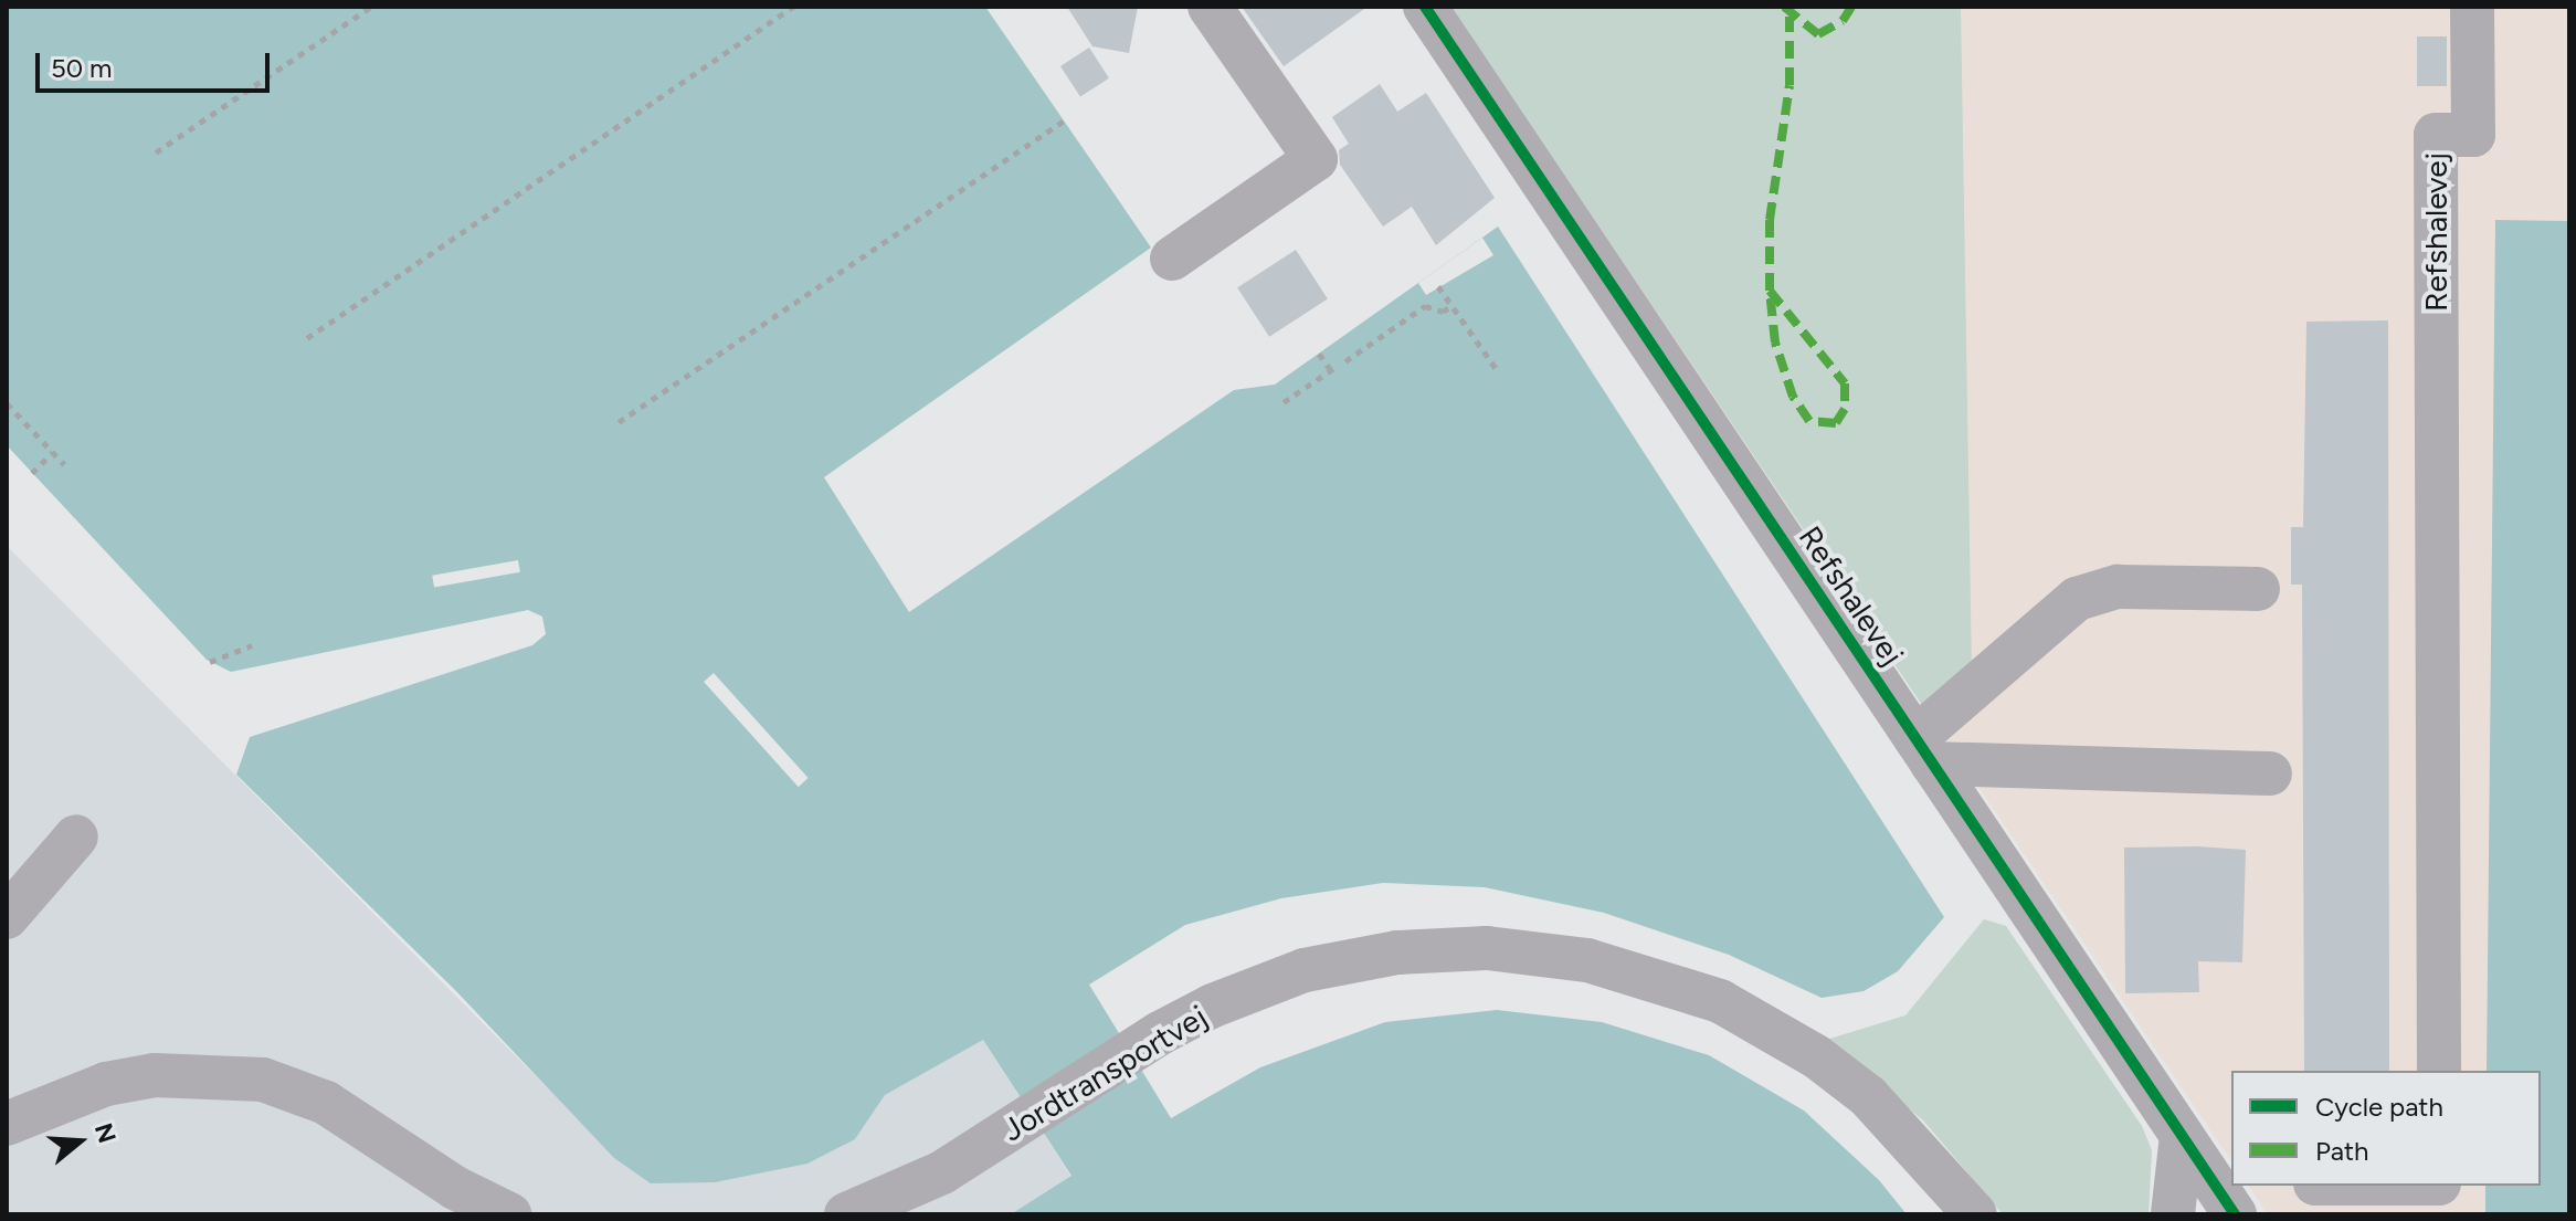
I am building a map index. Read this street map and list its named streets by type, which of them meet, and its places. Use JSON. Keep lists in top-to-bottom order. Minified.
{"streets":{"street":["Refshalevej","Jordtransportvej"]},"legend":["Cycle path","Path"],"scale_bar":"50 m","north":"right"}
